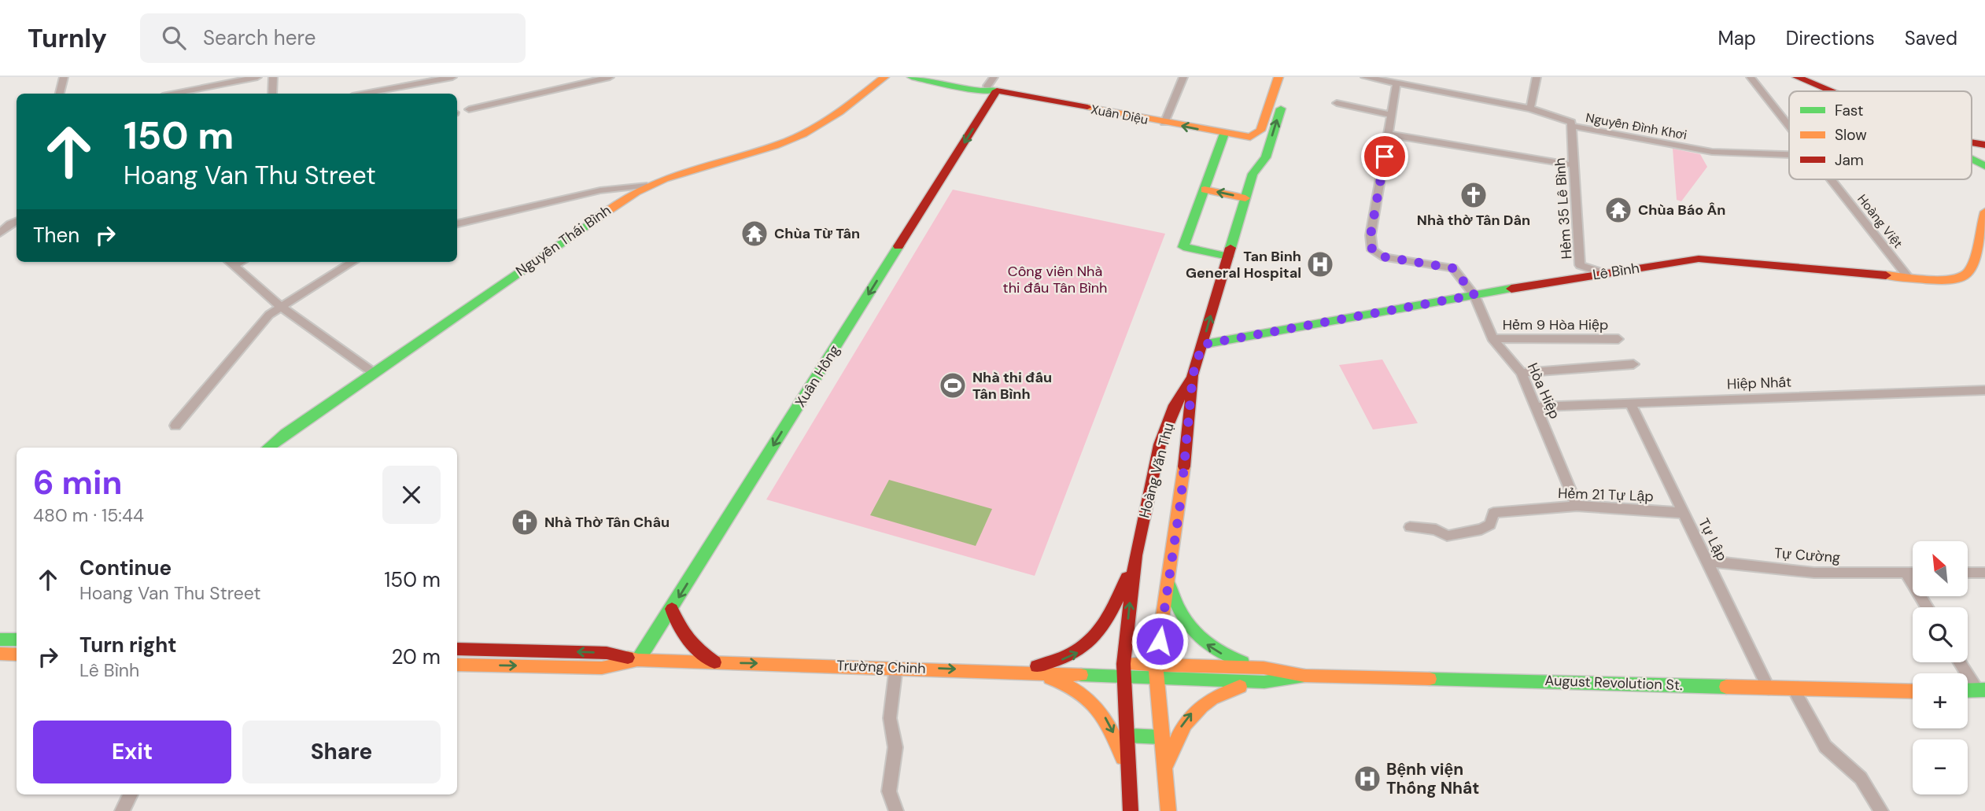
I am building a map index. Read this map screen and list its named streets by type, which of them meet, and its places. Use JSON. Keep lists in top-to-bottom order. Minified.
{"streets":{"main road":["Xuân Diệu","Nguyễn Thái Bình","Lê Bình","Xuân Hồng","Hoàng Văn Thụ","Trường Chinh","August Revolution St."],"street":["Nguyễn Đình Khơi","Hẻm 35 Lê Bình","Hoàng Việt","Hẻm 9 Hòa Hiệp","Hiệp Nhất","Hòa Hiệp","Hẻm 21 Tự Lập","Tự Lập","Tự Cường"]},"crossings":[["Xuân Diệu","Xuân Hồng"],["Nguyễn Đình Khơi","Hẻm 35 Lê Bình"],["Hẻm 35 Lê Bình","Lê Bình"],["Hoàng Việt","Lê Bình"],["Lê Bình","Hòa Hiệp"],["Hẻm 9 Hòa Hiệp","Hòa Hiệp"],["Xuân Hồng","Trường Chinh"],["Hiệp Nhất","Hòa Hiệp"],["Hiệp Nhất","Tự Lập"],["Hòa Hiệp","Hẻm 21 Tự Lập"],["Hoàng Văn Thụ","Trường Chinh"],["Hoàng Văn Thụ","August Revolution St."],["Hẻm 21 Tự Lập","Tự Lập"],["Tự Lập","Tự Cường"],["Tự Lập","August Revolution St."],["Trường Chinh","August Revolution St."]],"one_way":["Xuân Hồng"],"parks":["Công viên Nhà thi đấu Tân Bình"],"places":{"church":["Nhà thờ Tân Dân","Nhà Thờ Tân Châu"],"temple":["Chùa Báo Ân","Chùa Từ Tân"],"hospital":["Tan Binh General Hospital","Bệnh viện Thống Nhất"],"sports":["Nhà thi đấu Tân Bình"]},"legend":["Fast","Slow","Jam"],"north":"top left","page":{"header":"Turnly","search":"Search here","nav":["Map","Directions","Saved"],"turn":["150 m","Hoang Van Thu Street"],"then":"Then","heading":["6 min","480 m · 15:44"],"map_buttons":["+","−"],"list":[{"name":"Continue","note":"Hoang Van Thu Street","value":"150 m"},{"name":"Turn right","note":"Lê Bình","value":"20 m"}],"buttons":["Exit","Share"]}}
